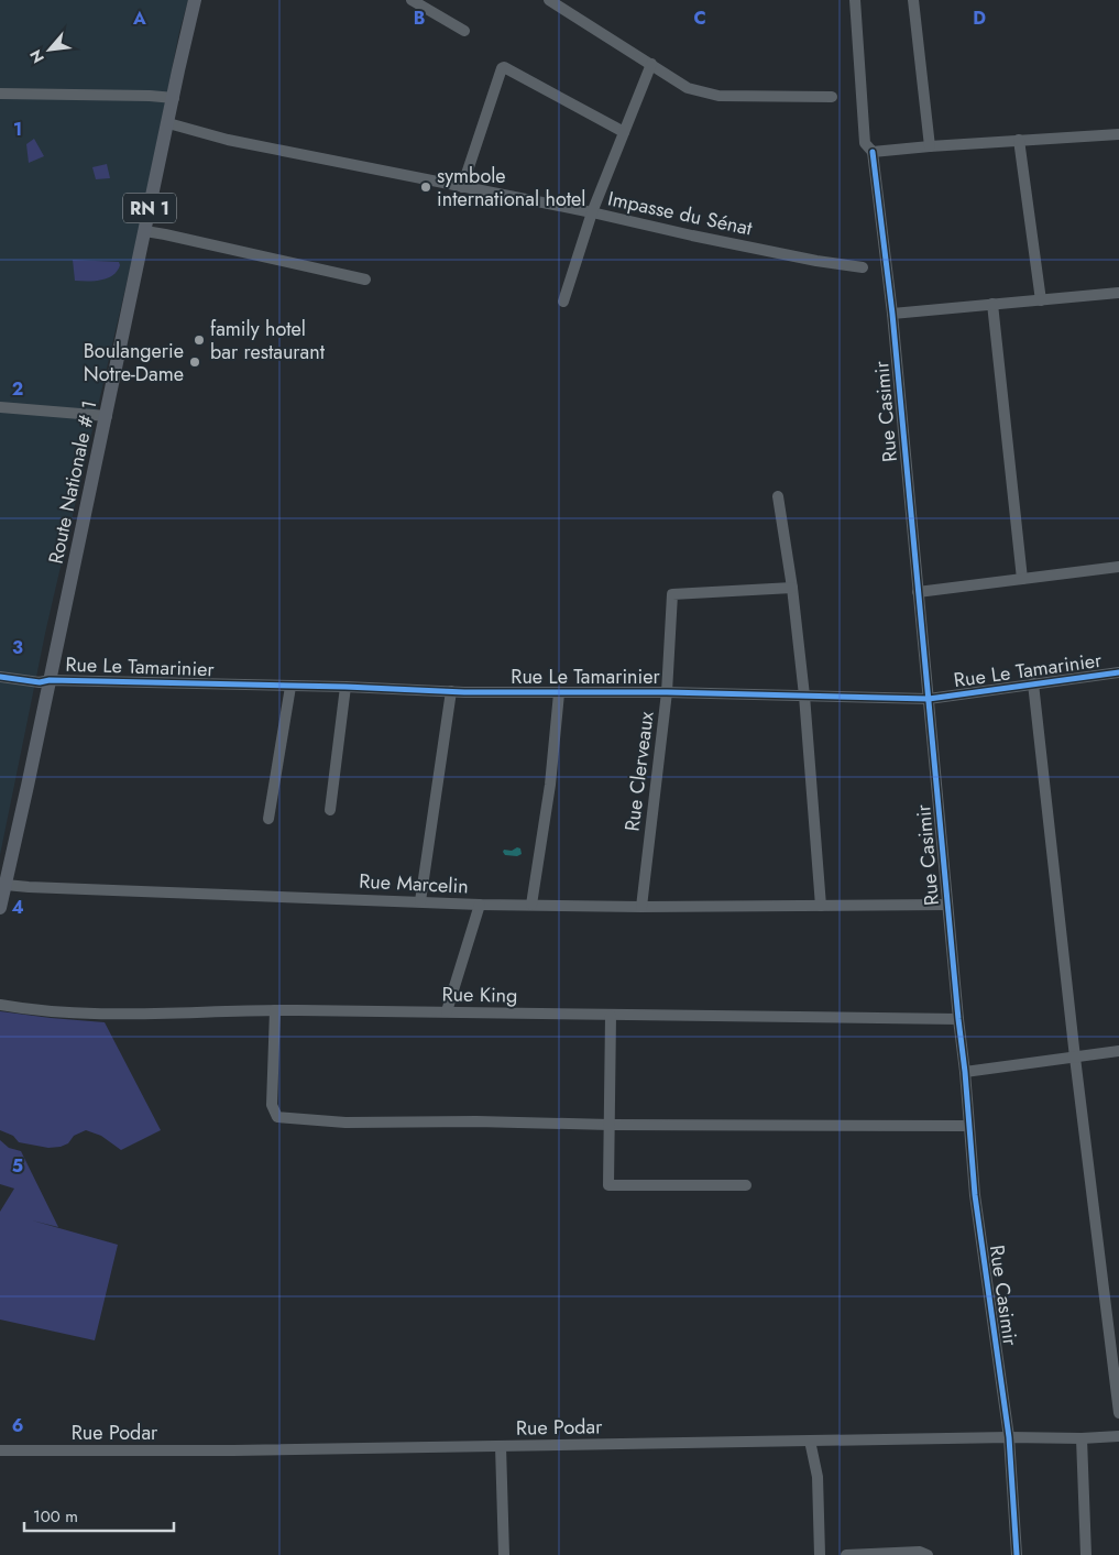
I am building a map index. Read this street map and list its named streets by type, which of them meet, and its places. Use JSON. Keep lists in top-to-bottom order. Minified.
{"streets":{"main road":["RN 1","Route Nationale # 1"],"street":["Impasse du Sénat","Rue Casimir","Rue Le Tamarinier","Rue Clerveaux","Rue Marcelin","Rue King","Rue Podar"]},"crossings":[["Impasse du Sénat","Route Nationale # 1"],["Rue Casimir","Rue Le Tamarinier"],["Rue Casimir","Rue Marcelin"],["Rue Casimir","Rue King"],["Rue Casimir","Rue Podar"],["Route Nationale # 1","Rue Le Tamarinier"],["Route Nationale # 1","Rue Marcelin"],["Rue Le Tamarinier","Rue Clerveaux"],["Rue Clerveaux","Rue Marcelin"]],"places":["symbole international hotel","family hotel bar restaurant","Boulangerie Notre-Dame"],"scale_bar":"100 m","north":"bottom left","grid":{"columns":["A","B","C","D"],"rows":["1","2","3","4","5","6"]}}
